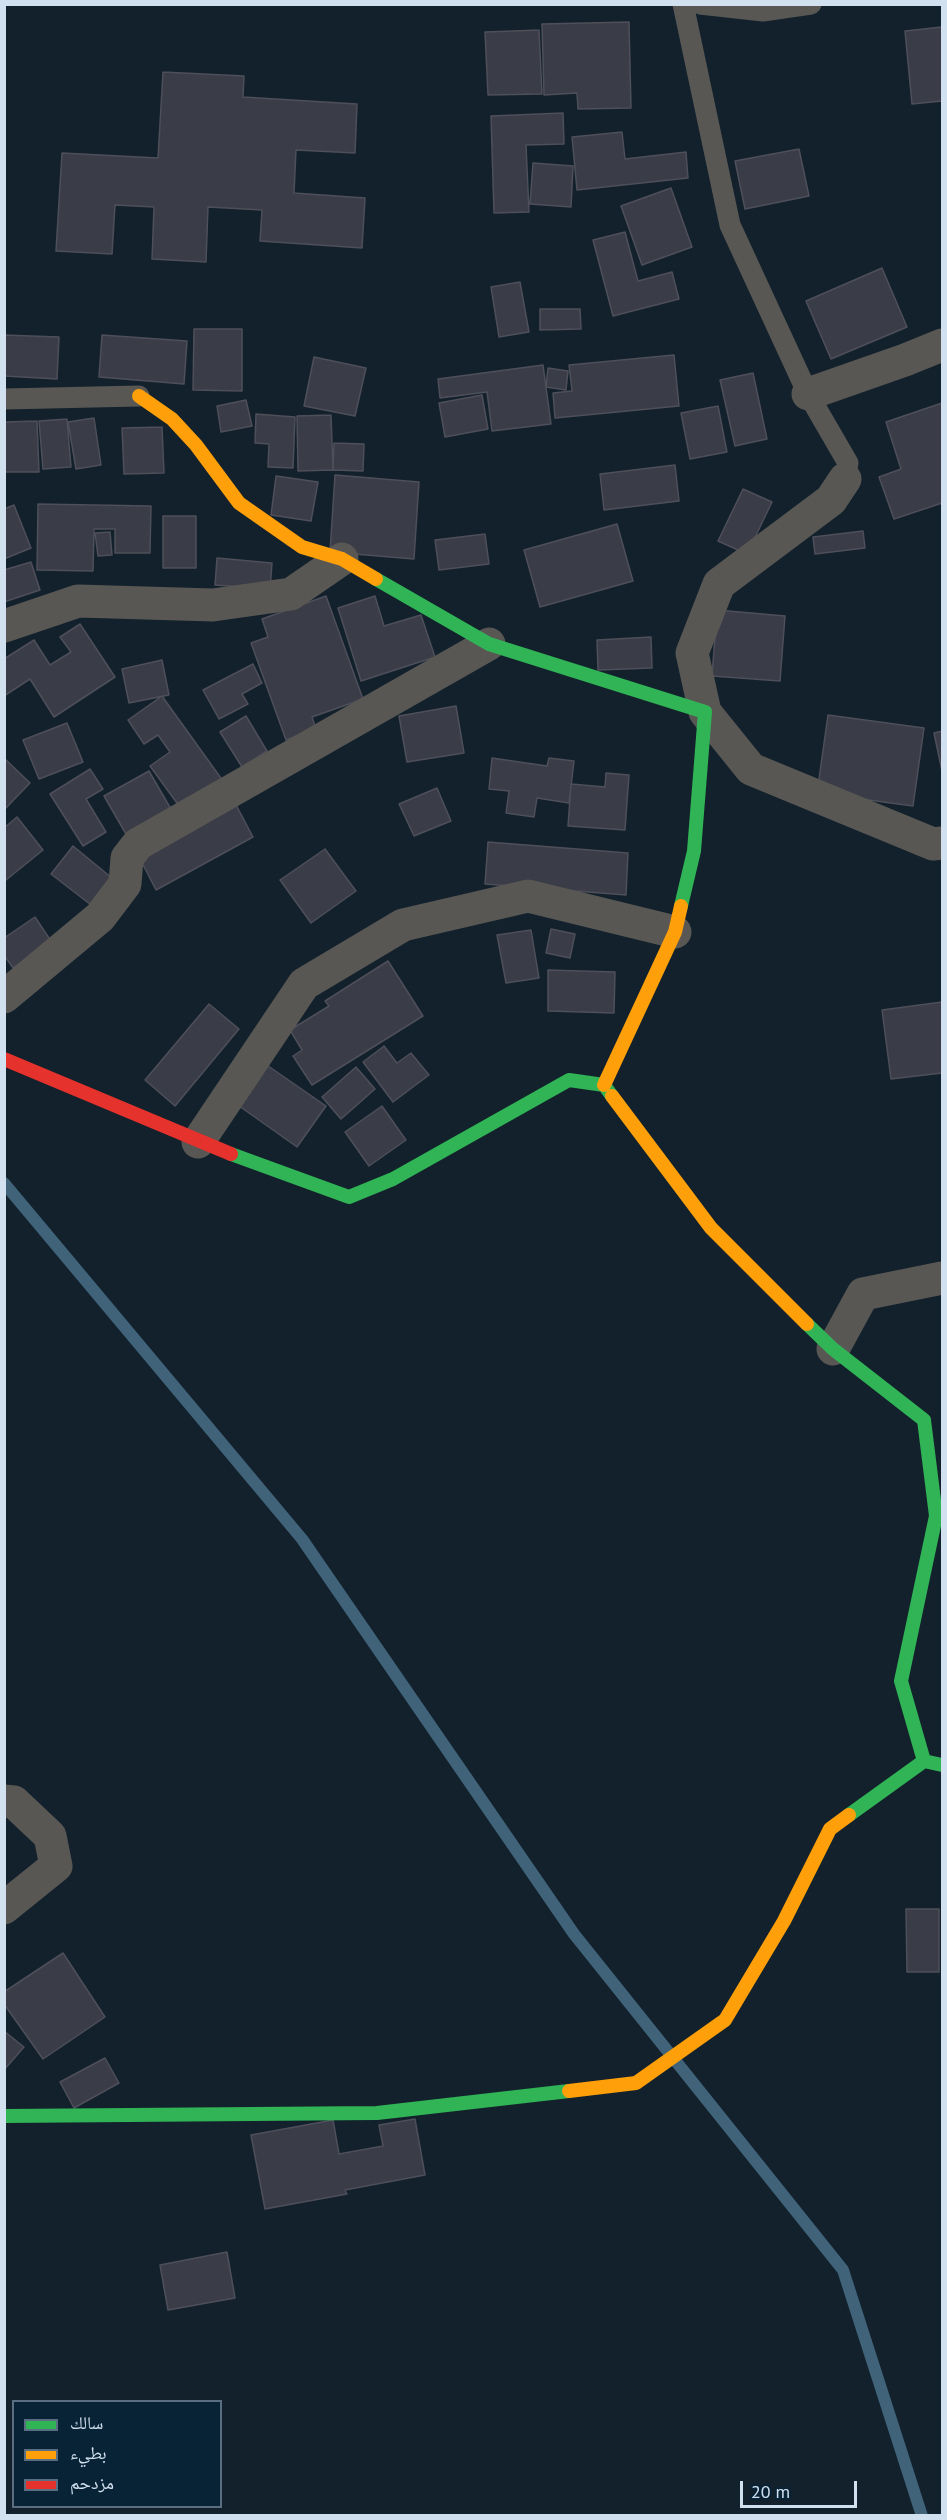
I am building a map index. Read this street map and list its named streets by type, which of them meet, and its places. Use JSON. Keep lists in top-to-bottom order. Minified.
{"legend":["سالك","بطيء","مزدحم"],"scale_bar":"20 m"}
